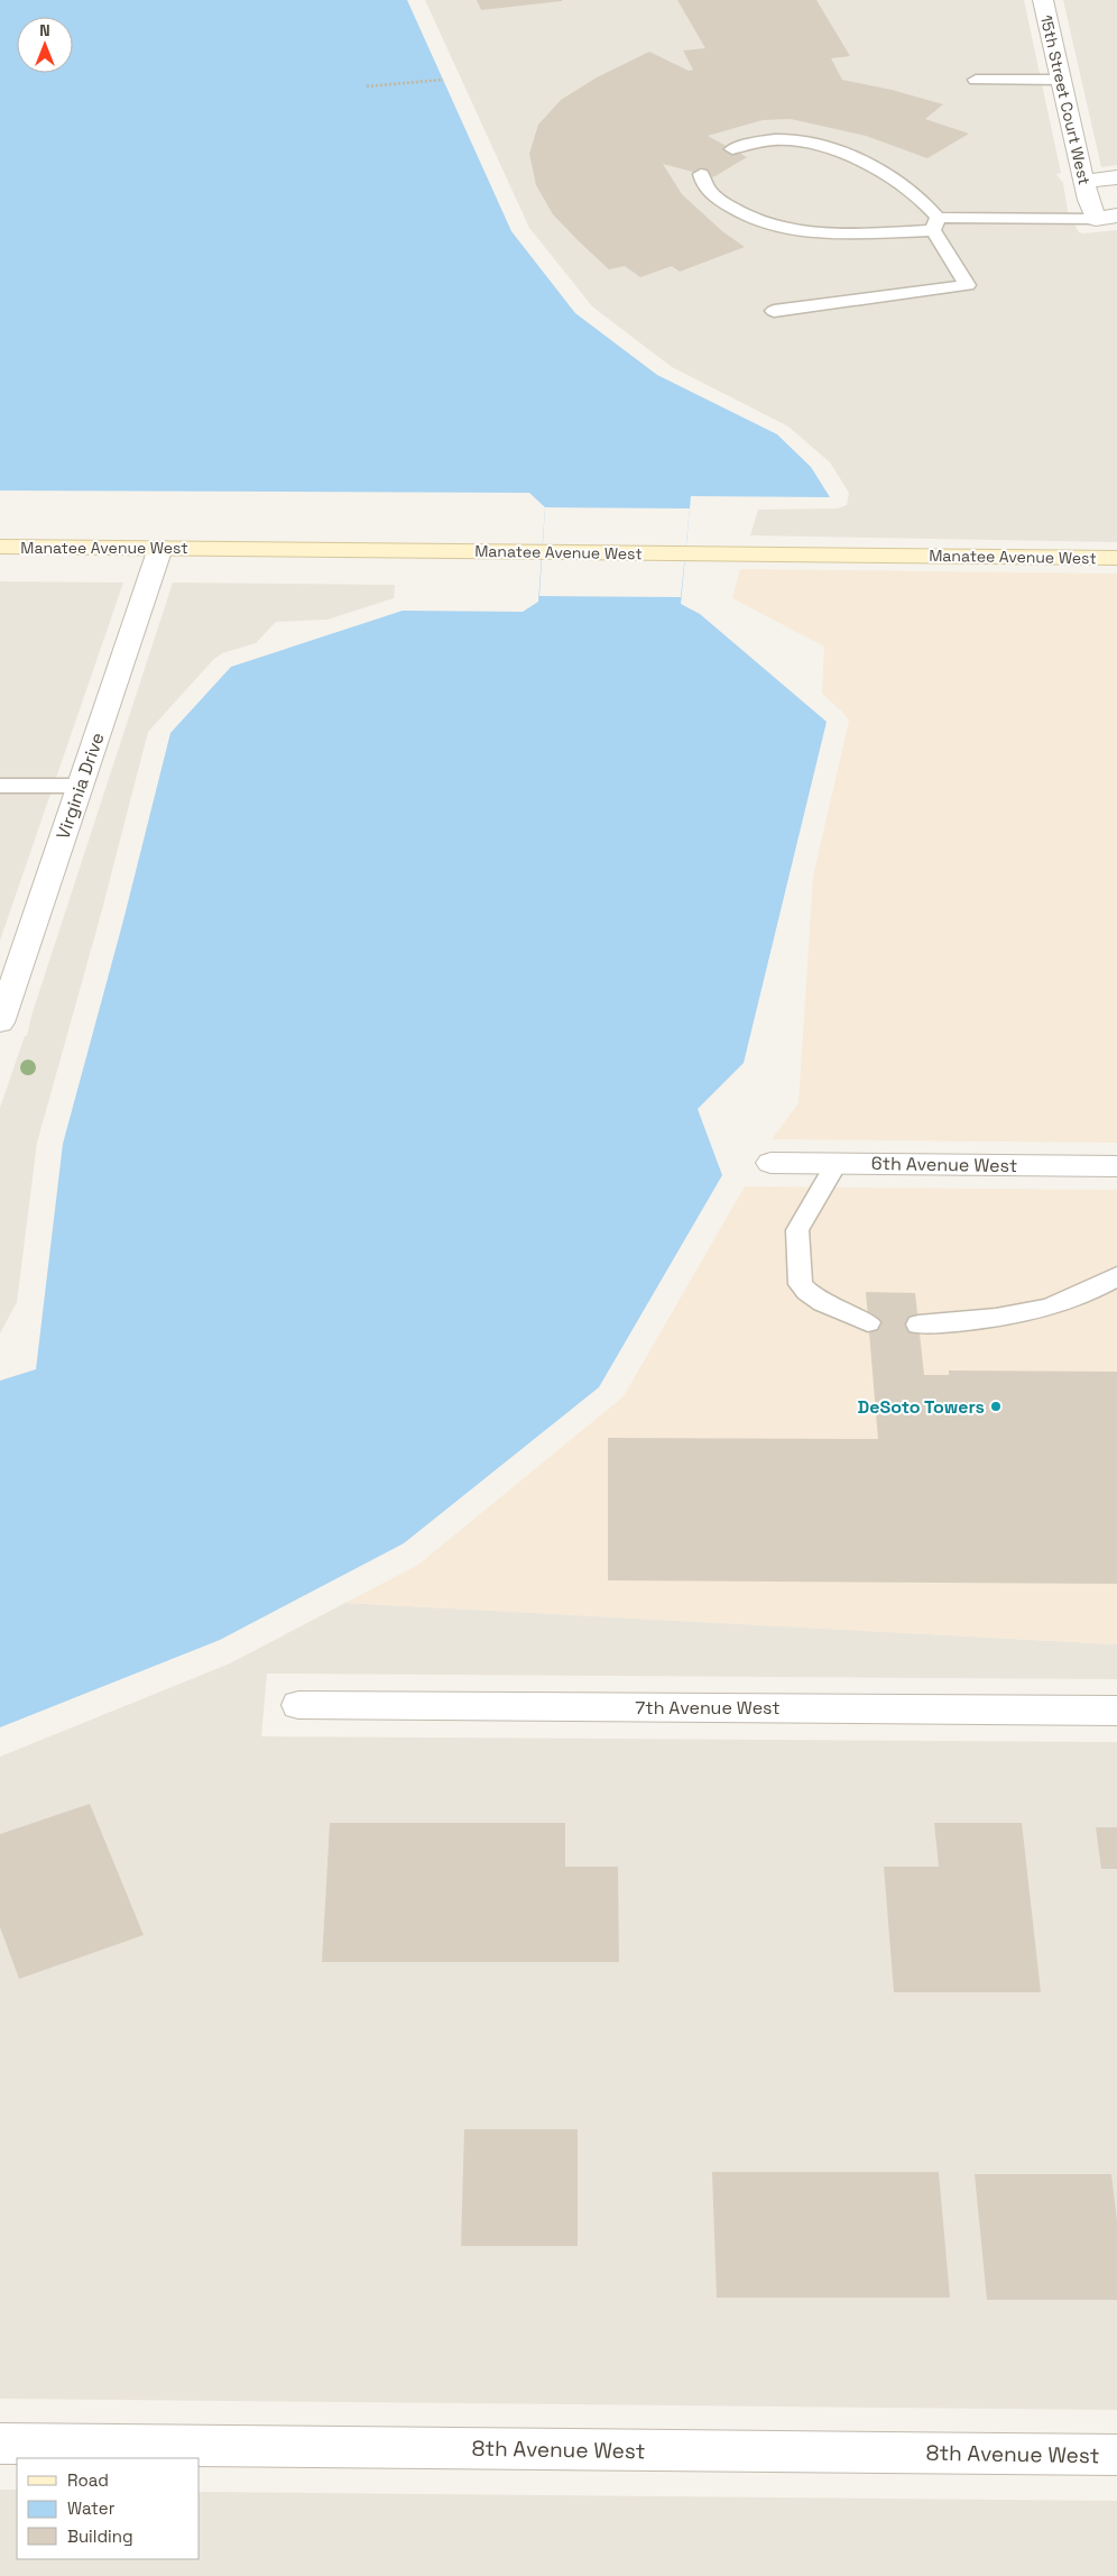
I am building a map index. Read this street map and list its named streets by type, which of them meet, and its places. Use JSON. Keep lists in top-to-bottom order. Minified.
{"streets":{"main road":["Manatee Avenue West"],"street":["15th Street Court West","Virginia Drive","6th Avenue West","7th Avenue West","8th Avenue West"]},"crossings":[["Manatee Avenue West","Virginia Drive"]],"places":["DeSoto Towers"],"legend":["Road","Water","Building"],"north":"top"}
